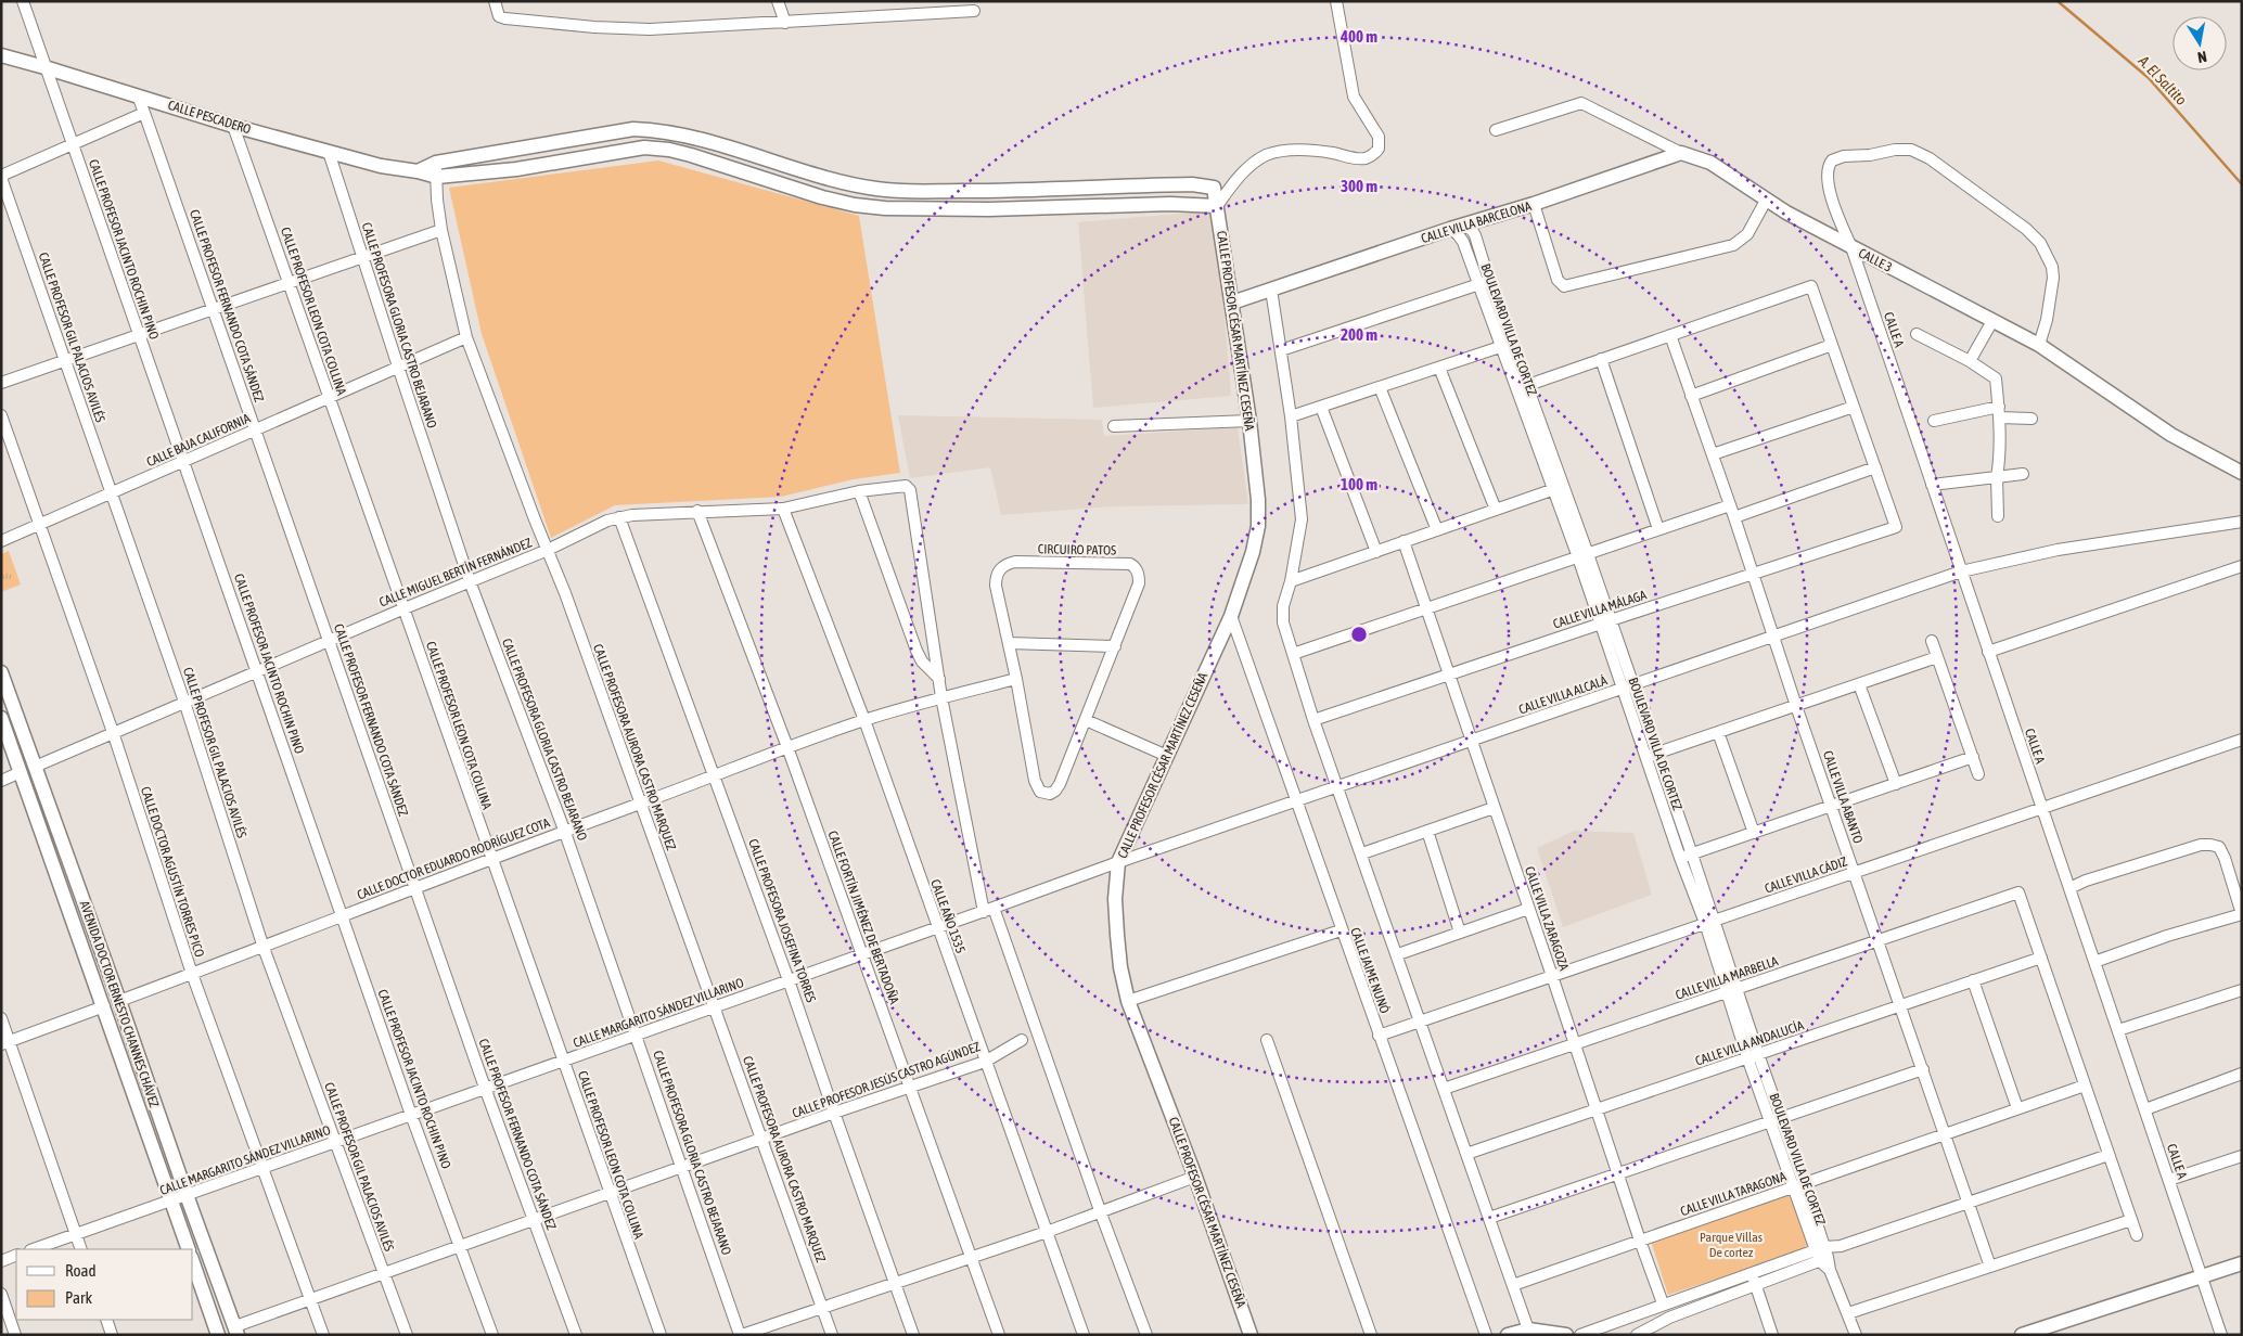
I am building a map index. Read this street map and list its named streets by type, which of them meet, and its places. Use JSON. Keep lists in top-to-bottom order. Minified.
{"streets":{"street":["CALLE PESCADERO","CALLE VILLA BARCELONA","CALLE PROFESOR JACINTO ROCHIN PINO","CALLE 3","CALLE PROFESOR FERNANDO COTA SÁNDEZ","CALLE PROFESOR LEON COTA COLLINA","CALLE PROFESORA GLORIA CASTRO BEJARANO","BOULEVARD VILLA DE CORTEZ","CALLE A","CALLE PROFESOR CÉSAR MARTÍNEZ CESEÑA","CALLE PROFESOR GIL PALACIOS AVILÉS","CALLE BAJA CALIFORNIA","CIRCUIRO PATOS","CALLE MIGUEL BERTÍN FERNÁNDEZ","CALLE VILLA MÁLAGA","CALLE VILLA ALCALÁ","CALLE PROFESORA AURORA CASTRO MARQUEZ","CALLE VILLA ABANTO","CALLE DOCTOR EDUARDO RODRÍGUEZ COTA","CALLE DOCTOR AGUSTÍN TORRES PICO","CALLE VILLA CÁDIZ","CALLE AÑO 1535","CALLE FORTÍN JIMÉNEZ DE BERTADOÑA","CALLE VILLA ZARAGOZA","CALLE PROFESORA JOSEFINA TORRES","CALLE JAIME NUNÓ","CALLE VILLA MARBELLA","AVENIDA DOCTOR ERNESTO CHANNES CHÁVEZ","CALLE MARGARITO SÁNDEZ VILLARINO","CALLE VILLA ANDALUCÍA","CALLE PROFESOR JESÚS CASTRO AGÚNDEZ","CALLE VILLA TARAGONA"]},"crossings":[["CALLE PESCADERO","CALLE PROFESOR JACINTO ROCHIN PINO"],["CALLE PESCADERO","CALLE PROFESOR FERNANDO COTA SÁNDEZ"],["CALLE PESCADERO","CALLE PROFESOR LEON COTA COLLINA"],["CALLE PESCADERO","CALLE PROFESORA GLORIA CASTRO BEJARANO"],["CALLE PESCADERO","CALLE PROFESORA AURORA CASTRO MARQUEZ"],["CALLE VILLA BARCELONA","CALLE 3"],["CALLE VILLA BARCELONA","BOULEVARD VILLA DE CORTEZ"],["CALLE VILLA BARCELONA","CALLE PROFESOR CÉSAR MARTÍNEZ CESEÑA"],["CALLE PROFESOR JACINTO ROCHIN PINO","CALLE BAJA CALIFORNIA"],["CALLE PROFESOR JACINTO ROCHIN PINO","CALLE MIGUEL BERTÍN FERNÁNDEZ"],["CALLE PROFESOR JACINTO ROCHIN PINO","CALLE DOCTOR EDUARDO RODRÍGUEZ COTA"],["CALLE PROFESOR JACINTO ROCHIN PINO","CALLE MARGARITO SÁNDEZ VILLARINO"],["CALLE PROFESOR JACINTO ROCHIN PINO","CALLE PROFESOR JESÚS CASTRO AGÚNDEZ"],["CALLE 3","CALLE A"],["CALLE PROFESOR FERNANDO COTA SÁNDEZ","CALLE BAJA CALIFORNIA"],["CALLE PROFESOR FERNANDO COTA SÁNDEZ","CALLE MIGUEL BERTÍN FERNÁNDEZ"],["CALLE PROFESOR FERNANDO COTA SÁNDEZ","CALLE DOCTOR EDUARDO RODRÍGUEZ COTA"],["CALLE PROFESOR FERNANDO COTA SÁNDEZ","CALLE MARGARITO SÁNDEZ VILLARINO"],["CALLE PROFESOR FERNANDO COTA SÁNDEZ","CALLE PROFESOR JESÚS CASTRO AGÚNDEZ"],["CALLE PROFESOR LEON COTA COLLINA","CALLE BAJA CALIFORNIA"],["CALLE PROFESOR LEON COTA COLLINA","CALLE MIGUEL BERTÍN FERNÁNDEZ"],["CALLE PROFESOR LEON COTA COLLINA","CALLE DOCTOR EDUARDO RODRÍGUEZ COTA"],["CALLE PROFESOR LEON COTA COLLINA","CALLE MARGARITO SÁNDEZ VILLARINO"],["CALLE PROFESOR LEON COTA COLLINA","CALLE PROFESOR JESÚS CASTRO AGÚNDEZ"],["CALLE PROFESORA GLORIA CASTRO BEJARANO","CALLE BAJA CALIFORNIA"],["CALLE PROFESORA GLORIA CASTRO BEJARANO","CALLE MIGUEL BERTÍN FERNÁNDEZ"],["CALLE PROFESORA GLORIA CASTRO BEJARANO","CALLE DOCTOR EDUARDO RODRÍGUEZ COTA"],["CALLE PROFESORA GLORIA CASTRO BEJARANO","CALLE MARGARITO SÁNDEZ VILLARINO"],["CALLE PROFESORA GLORIA CASTRO BEJARANO","CALLE PROFESOR JESÚS CASTRO AGÚNDEZ"],["BOULEVARD VILLA DE CORTEZ","CALLE VILLA MÁLAGA"],["BOULEVARD VILLA DE CORTEZ","CALLE VILLA ALCALÁ"],["BOULEVARD VILLA DE CORTEZ","CALLE VILLA CÁDIZ"],["BOULEVARD VILLA DE CORTEZ","CALLE VILLA MARBELLA"],["BOULEVARD VILLA DE CORTEZ","CALLE VILLA ANDALUCÍA"],["BOULEVARD VILLA DE CORTEZ","CALLE VILLA TARAGONA"],["CALLE A","CALLE VILLA ALCALÁ"],["CALLE A","CALLE VILLA CÁDIZ"],["CALLE PROFESOR CÉSAR MARTÍNEZ CESEÑA","CALLE JAIME NUNÓ"],["CALLE PROFESOR CÉSAR MARTÍNEZ CESEÑA","CALLE MARGARITO SÁNDEZ VILLARINO"],["CALLE PROFESOR GIL PALACIOS AVILÉS","CALLE BAJA CALIFORNIA"],["CALLE PROFESOR GIL PALACIOS AVILÉS","CALLE MIGUEL BERTÍN FERNÁNDEZ"],["CALLE PROFESOR GIL PALACIOS AVILÉS","CALLE DOCTOR EDUARDO RODRÍGUEZ COTA"],["CALLE PROFESOR GIL PALACIOS AVILÉS","CALLE MARGARITO SÁNDEZ VILLARINO"],["CALLE PROFESOR GIL PALACIOS AVILÉS","CALLE PROFESOR JESÚS CASTRO AGÚNDEZ"],["CALLE BAJA CALIFORNIA","CALLE PROFESORA AURORA CASTRO MARQUEZ"],["CALLE BAJA CALIFORNIA","CALLE DOCTOR AGUSTÍN TORRES PICO"],["CIRCUIRO PATOS","CALLE DOCTOR EDUARDO RODRÍGUEZ COTA"],["CALLE MIGUEL BERTÍN FERNÁNDEZ","CALLE PROFESORA AURORA CASTRO MARQUEZ"],["CALLE MIGUEL BERTÍN FERNÁNDEZ","CALLE DOCTOR AGUSTÍN TORRES PICO"],["CALLE MIGUEL BERTÍN FERNÁNDEZ","CALLE AÑO 1535"],["CALLE MIGUEL BERTÍN FERNÁNDEZ","CALLE FORTÍN JIMÉNEZ DE BERTADOÑA"],["CALLE MIGUEL BERTÍN FERNÁNDEZ","CALLE PROFESORA JOSEFINA TORRES"],["CALLE MIGUEL BERTÍN FERNÁNDEZ","AVENIDA DOCTOR ERNESTO CHANNES CHÁVEZ"],["CALLE VILLA MÁLAGA","CALLE VILLA ABANTO"],["CALLE VILLA MÁLAGA","CALLE VILLA ZARAGOZA"],["CALLE VILLA ALCALÁ","CALLE VILLA ABANTO"],["CALLE VILLA ALCALÁ","CALLE VILLA ZARAGOZA"],["CALLE VILLA ALCALÁ","CALLE JAIME NUNÓ"],["CALLE VILLA ALCALÁ","CALLE MARGARITO SÁNDEZ VILLARINO"],["CALLE PROFESORA AURORA CASTRO MARQUEZ","CALLE DOCTOR EDUARDO RODRÍGUEZ COTA"],["CALLE PROFESORA AURORA CASTRO MARQUEZ","CALLE MARGARITO SÁNDEZ VILLARINO"],["CALLE PROFESORA AURORA CASTRO MARQUEZ","CALLE PROFESOR JESÚS CASTRO AGÚNDEZ"],["CALLE VILLA ABANTO","CALLE VILLA CÁDIZ"],["CALLE VILLA ABANTO","CALLE VILLA MARBELLA"],["CALLE VILLA ABANTO","CALLE VILLA ANDALUCÍA"],["CALLE VILLA ABANTO","CALLE VILLA TARAGONA"],["CALLE DOCTOR EDUARDO RODRÍGUEZ COTA","CALLE DOCTOR AGUSTÍN TORRES PICO"],["CALLE DOCTOR EDUARDO RODRÍGUEZ COTA","CALLE AÑO 1535"],["CALLE DOCTOR EDUARDO RODRÍGUEZ COTA","CALLE FORTÍN JIMÉNEZ DE BERTADOÑA"],["CALLE DOCTOR EDUARDO RODRÍGUEZ COTA","CALLE PROFESORA JOSEFINA TORRES"],["CALLE DOCTOR EDUARDO RODRÍGUEZ COTA","AVENIDA DOCTOR ERNESTO CHANNES CHÁVEZ"],["CALLE DOCTOR AGUSTÍN TORRES PICO","CALLE MARGARITO SÁNDEZ VILLARINO"],["CALLE DOCTOR AGUSTÍN TORRES PICO","CALLE PROFESOR JESÚS CASTRO AGÚNDEZ"],["CALLE VILLA CÁDIZ","CALLE VILLA ZARAGOZA"],["CALLE VILLA CÁDIZ","CALLE JAIME NUNÓ"],["CALLE AÑO 1535","CALLE MARGARITO SÁNDEZ VILLARINO"],["CALLE AÑO 1535","CALLE PROFESOR JESÚS CASTRO AGÚNDEZ"],["CALLE FORTÍN JIMÉNEZ DE BERTADOÑA","CALLE MARGARITO SÁNDEZ VILLARINO"],["CALLE FORTÍN JIMÉNEZ DE BERTADOÑA","CALLE PROFESOR JESÚS CASTRO AGÚNDEZ"],["CALLE VILLA ZARAGOZA","CALLE VILLA MARBELLA"],["CALLE VILLA ZARAGOZA","CALLE VILLA ANDALUCÍA"],["CALLE VILLA ZARAGOZA","CALLE VILLA TARAGONA"],["CALLE PROFESORA JOSEFINA TORRES","CALLE MARGARITO SÁNDEZ VILLARINO"],["CALLE PROFESORA JOSEFINA TORRES","CALLE PROFESOR JESÚS CASTRO AGÚNDEZ"],["CALLE JAIME NUNÓ","CALLE MARGARITO SÁNDEZ VILLARINO"],["CALLE VILLA MARBELLA","CALLE VILLA ANDALUCÍA"],["AVENIDA DOCTOR ERNESTO CHANNES CHÁVEZ","CALLE MARGARITO SÁNDEZ VILLARINO"],["AVENIDA DOCTOR ERNESTO CHANNES CHÁVEZ","CALLE PROFESOR JESÚS CASTRO AGÚNDEZ"]],"water":["A. El Saltito"],"parks":["Parque Villas De cortez"],"legend":["Road","Park"],"north":"bottom","rings":["400 m","300 m","200 m","100 m"]}
